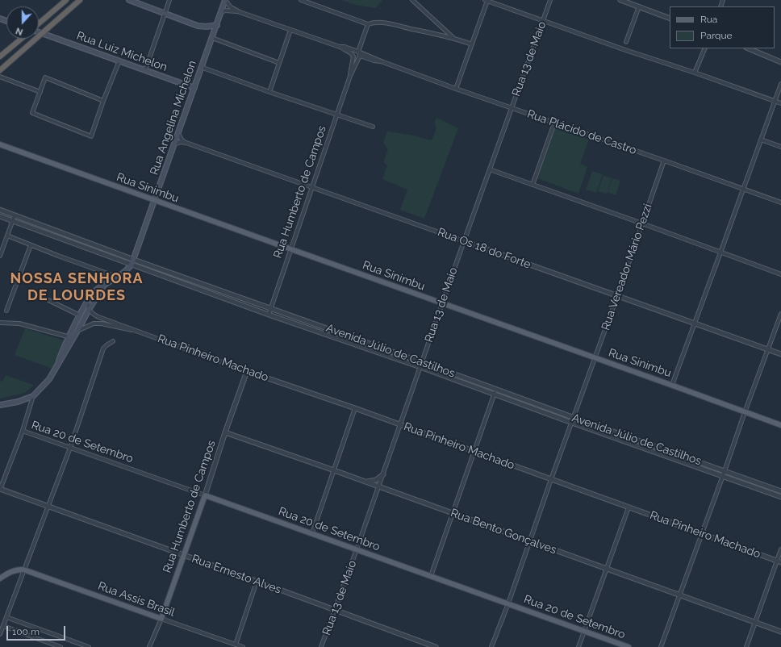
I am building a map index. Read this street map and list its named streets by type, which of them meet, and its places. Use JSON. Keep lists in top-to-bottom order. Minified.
{"streets":{"main road":["Rua Luiz Michelon","Rua Angelina Michelon","Rua Sinimbu","Rua Humberto de Campos","Rua 20 de Setembro","Rua Assis Brasil"],"street":["Rua 13 de Maio","Rua Plácido de Castro","Rua Os 18 do Forte","Rua Vereador Mário Pezzi","Avenida Júlio de Castilhos","Rua Pinheiro Machado","Rua Bento Gonçalves","Rua Ernesto Alves"]},"crossings":[["Rua Luiz Michelon","Rua Angelina Michelon"],["Rua 13 de Maio","Rua Plácido de Castro"],["Rua 13 de Maio","Rua Sinimbu"],["Rua 13 de Maio","Rua Os 18 do Forte"],["Rua 13 de Maio","Avenida Júlio de Castilhos"],["Rua 13 de Maio","Rua Pinheiro Machado"],["Rua 13 de Maio","Rua 20 de Setembro"],["Rua 13 de Maio","Rua Bento Gonçalves"],["Rua 13 de Maio","Rua Ernesto Alves"],["Rua Angelina Michelon","Rua Plácido de Castro"],["Rua Angelina Michelon","Rua Sinimbu"],["Rua Angelina Michelon","Rua Os 18 do Forte"],["Rua Angelina Michelon","Avenida Júlio de Castilhos"],["Rua Plácido de Castro","Rua Humberto de Campos"],["Rua Plácido de Castro","Rua Vereador Mário Pezzi"],["Rua Sinimbu","Rua Humberto de Campos"],["Rua Sinimbu","Rua Vereador Mário Pezzi"],["Rua Humberto de Campos","Rua Os 18 do Forte"],["Rua Humberto de Campos","Avenida Júlio de Castilhos"],["Rua Humberto de Campos","Rua Pinheiro Machado"],["Rua Humberto de Campos","Rua 20 de Setembro"],["Rua Humberto de Campos","Rua Bento Gonçalves"],["Rua Humberto de Campos","Rua Ernesto Alves"],["Rua Humberto de Campos","Rua Assis Brasil"],["Rua Os 18 do Forte","Rua Vereador Mário Pezzi"],["Rua Vereador Mário Pezzi","Avenida Júlio de Castilhos"],["Rua Vereador Mário Pezzi","Rua Pinheiro Machado"],["Rua Vereador Mário Pezzi","Rua 20 de Setembro"],["Rua Vereador Mário Pezzi","Rua Bento Gonçalves"]],"districts":["NOSSA SENHORA DE LOURDES"],"legend":["Rua","Parque"],"scale_bar":"100 m","north":"bottom"}
